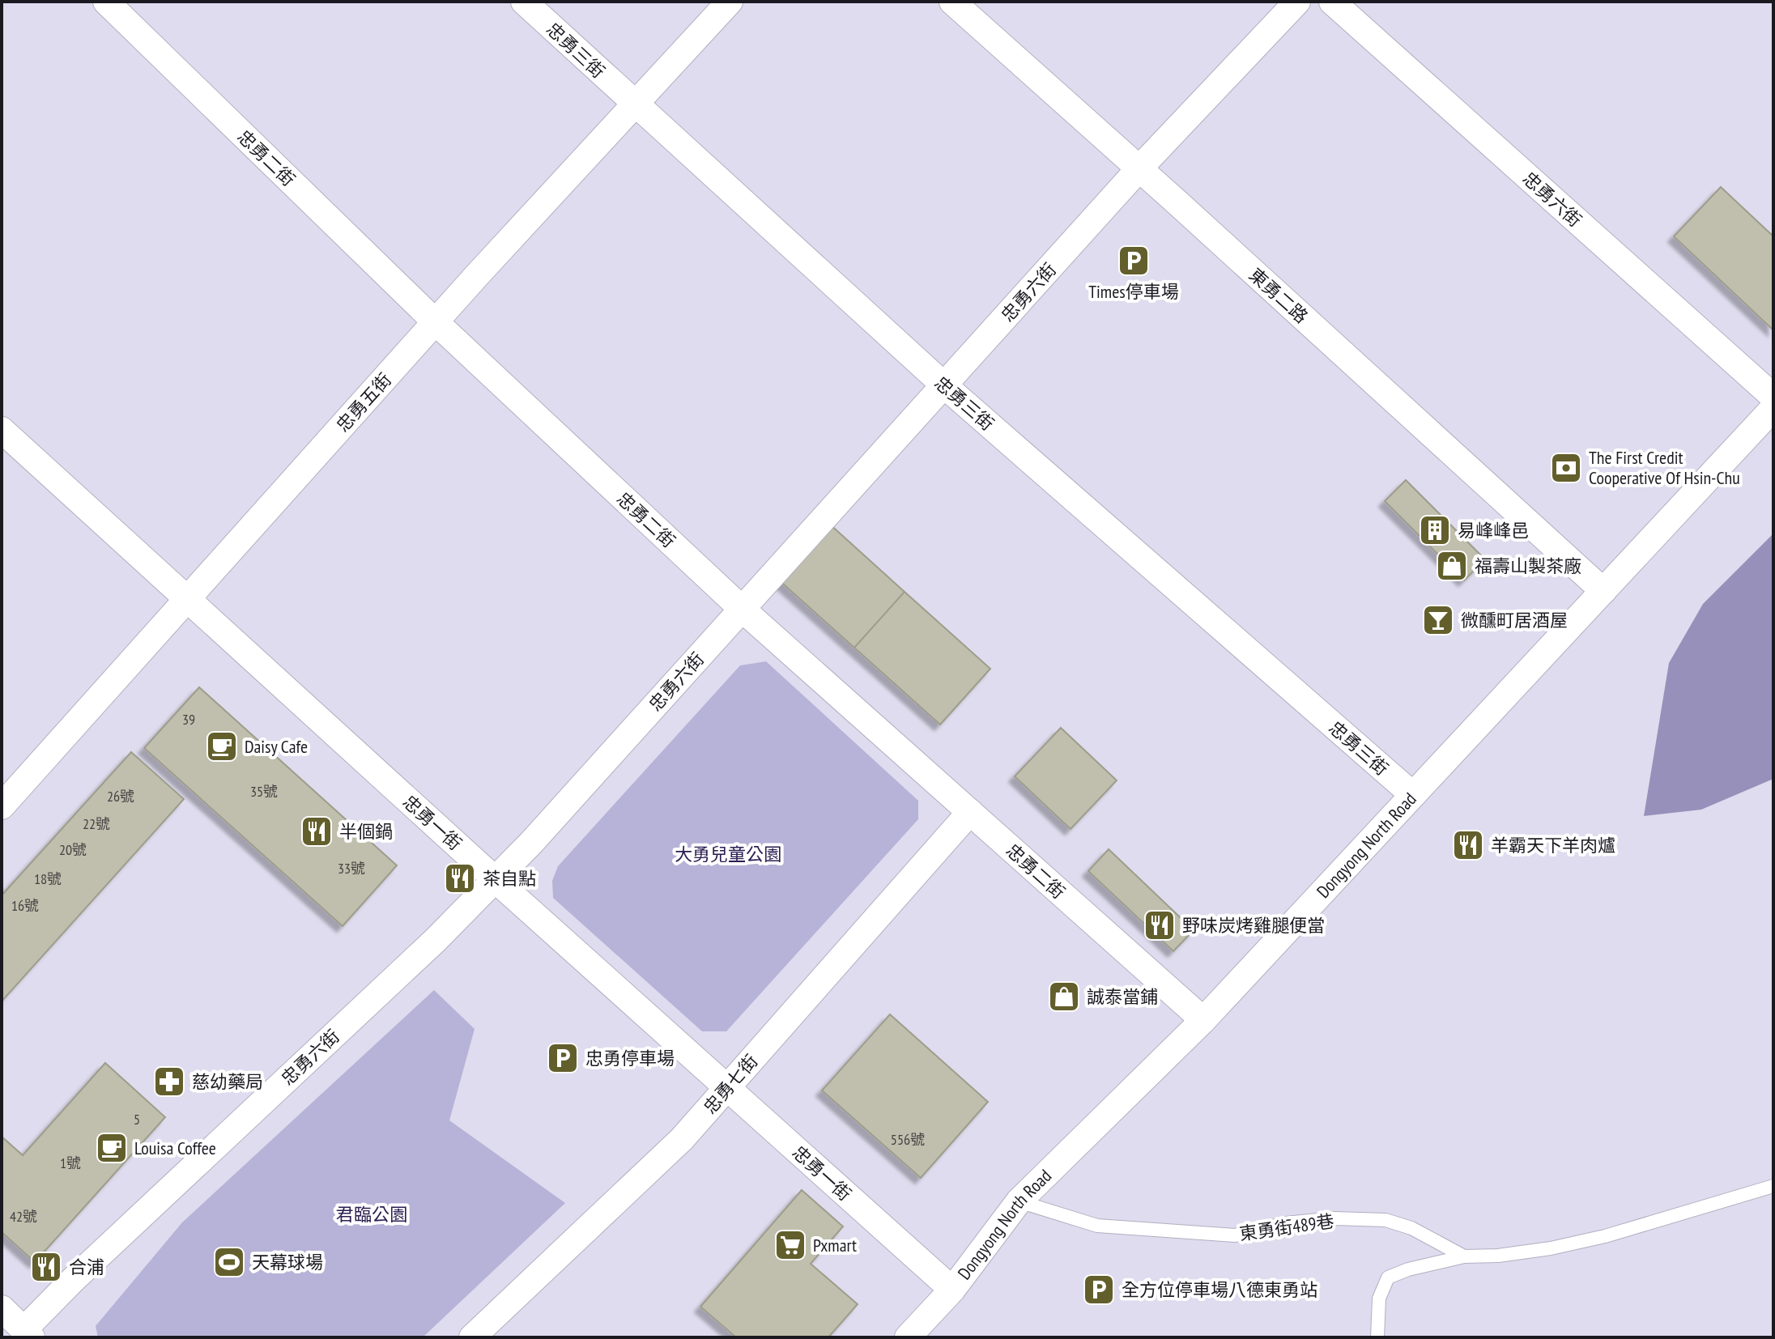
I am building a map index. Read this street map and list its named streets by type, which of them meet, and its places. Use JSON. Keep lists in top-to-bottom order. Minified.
{"streets":{"street":["忠勇三街","忠勇二街","忠勇六街","東勇二路","忠勇五街","忠勇一街","Dongyong North Road","忠勇七街"],"lane":["東勇街489巷"]},"crossings":[["忠勇三街","忠勇六街"],["忠勇三街","忠勇五街"],["忠勇三街","Dongyong North Road"],["忠勇二街","忠勇六街"],["忠勇二街","忠勇五街"],["忠勇二街","Dongyong North Road"],["忠勇二街","忠勇七街"],["忠勇六街","東勇二路"],["忠勇六街","忠勇一街"],["東勇二路","Dongyong North Road"],["忠勇五街","忠勇一街"],["忠勇一街","Dongyong North Road"],["忠勇一街","忠勇七街"],["Dongyong North Road","東勇街489巷"]],"parks":["大勇兒童公園","君臨公園"],"places":{"parking":["Times停車場","忠勇停車場","全方位停車場八德東勇站"],"bank":["The First Credit Cooperative Of Hsin-Chu"],"building":["易峰峰邑"],"shop":["福壽山製茶廠","誠泰當鋪"],"bar":["微醺町居酒屋"],"cafe":["Daisy Cafe","Louisa Coffee"],"restaurant":["半個鍋","羊霸天下羊肉爐","茶自點","野味炭烤雞腿便當","合浦"],"pharmacy":["慈幼藥局"],"supermarket":["Pxmart"],"sports":["天幕球場"]},"house_numbers":["39","35號","26號","22號","20號","33號","18號","16號","5","556號","1號","42號"]}
